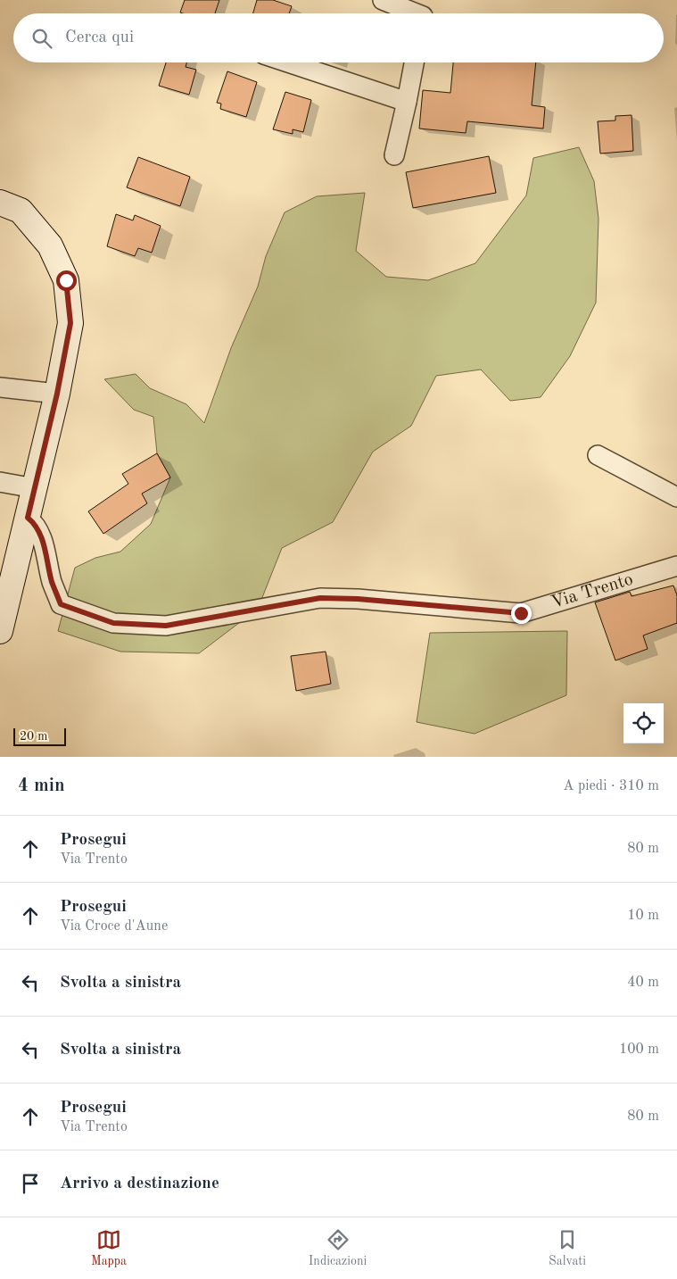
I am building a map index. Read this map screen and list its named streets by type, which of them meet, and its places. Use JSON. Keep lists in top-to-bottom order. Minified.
{"streets":{"street":["Via Trento"]},"scale_bar":"20 m","page":{"search":"Cerca qui","scale":"20 m","heading":["4 min","A piedi · 310 m"],"list":[["Prosegui","Via Trento","80 m"],["Prosegui","Via Croce d'Aune","10 m"],["Svolta a sinistra","40 m"],["Svolta a sinistra","100 m"],["Prosegui","Via Trento","80 m"],"Arrivo a destinazione"],"nav":["Mappa","Indicazioni","Salvati"]}}
